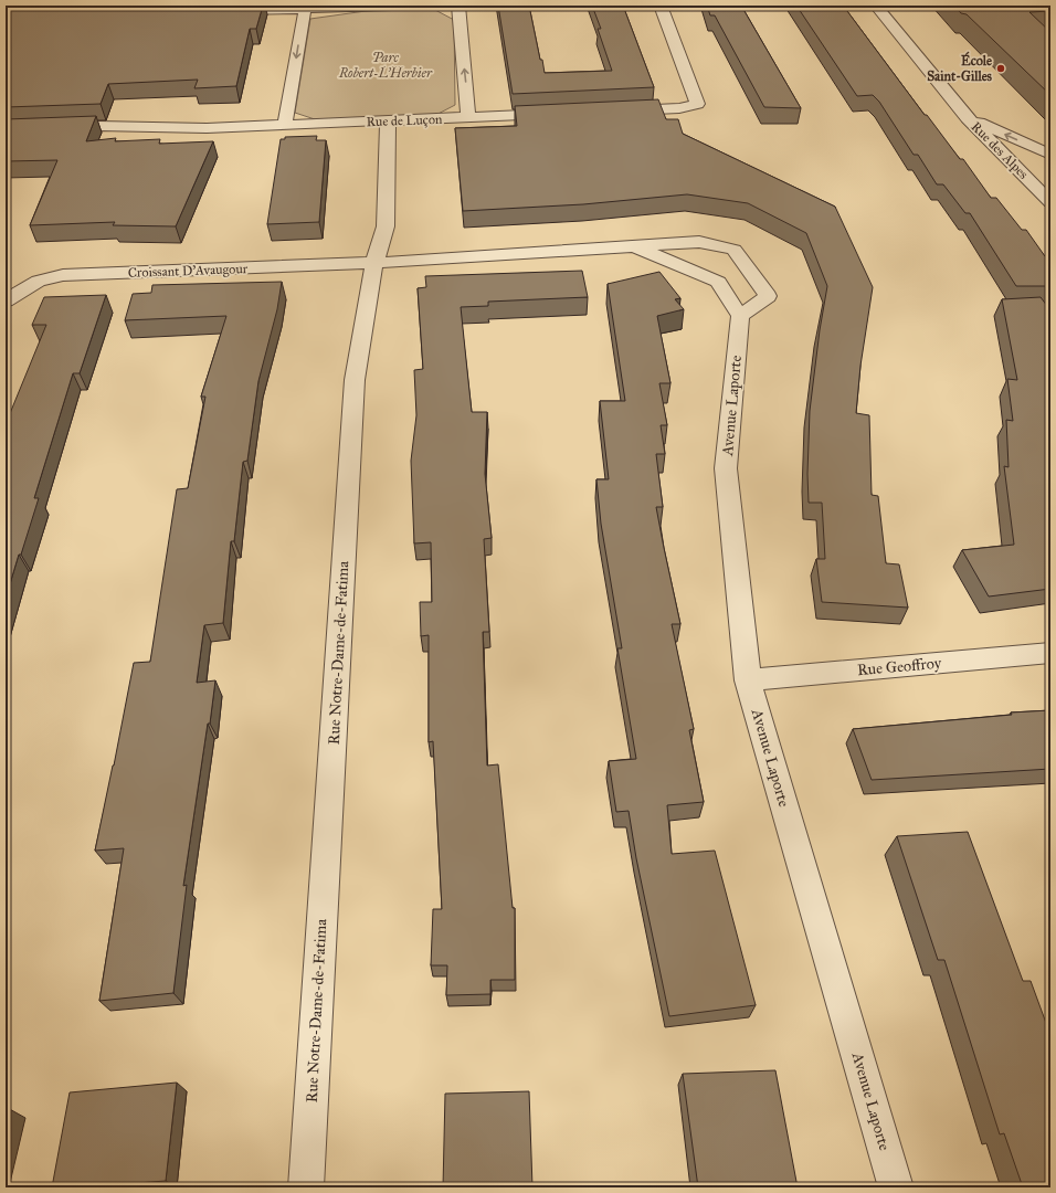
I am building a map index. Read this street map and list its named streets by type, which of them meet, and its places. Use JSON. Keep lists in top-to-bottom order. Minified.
{"streets":{"street":["Rue de Luçon","Rue des Alpes","Croissant D'Avaugour","Avenue Laporte","Rue Notre-Dame-de-Fatima","Rue Geoffroy"]},"crossings":[["Rue de Luçon","Rue Notre-Dame-de-Fatima"],["Croissant D'Avaugour","Rue Notre-Dame-de-Fatima"],["Avenue Laporte","Rue Geoffroy"]],"parks":["Parc Robert-L'Herbier"],"places":["École Saint-Gilles"]}
